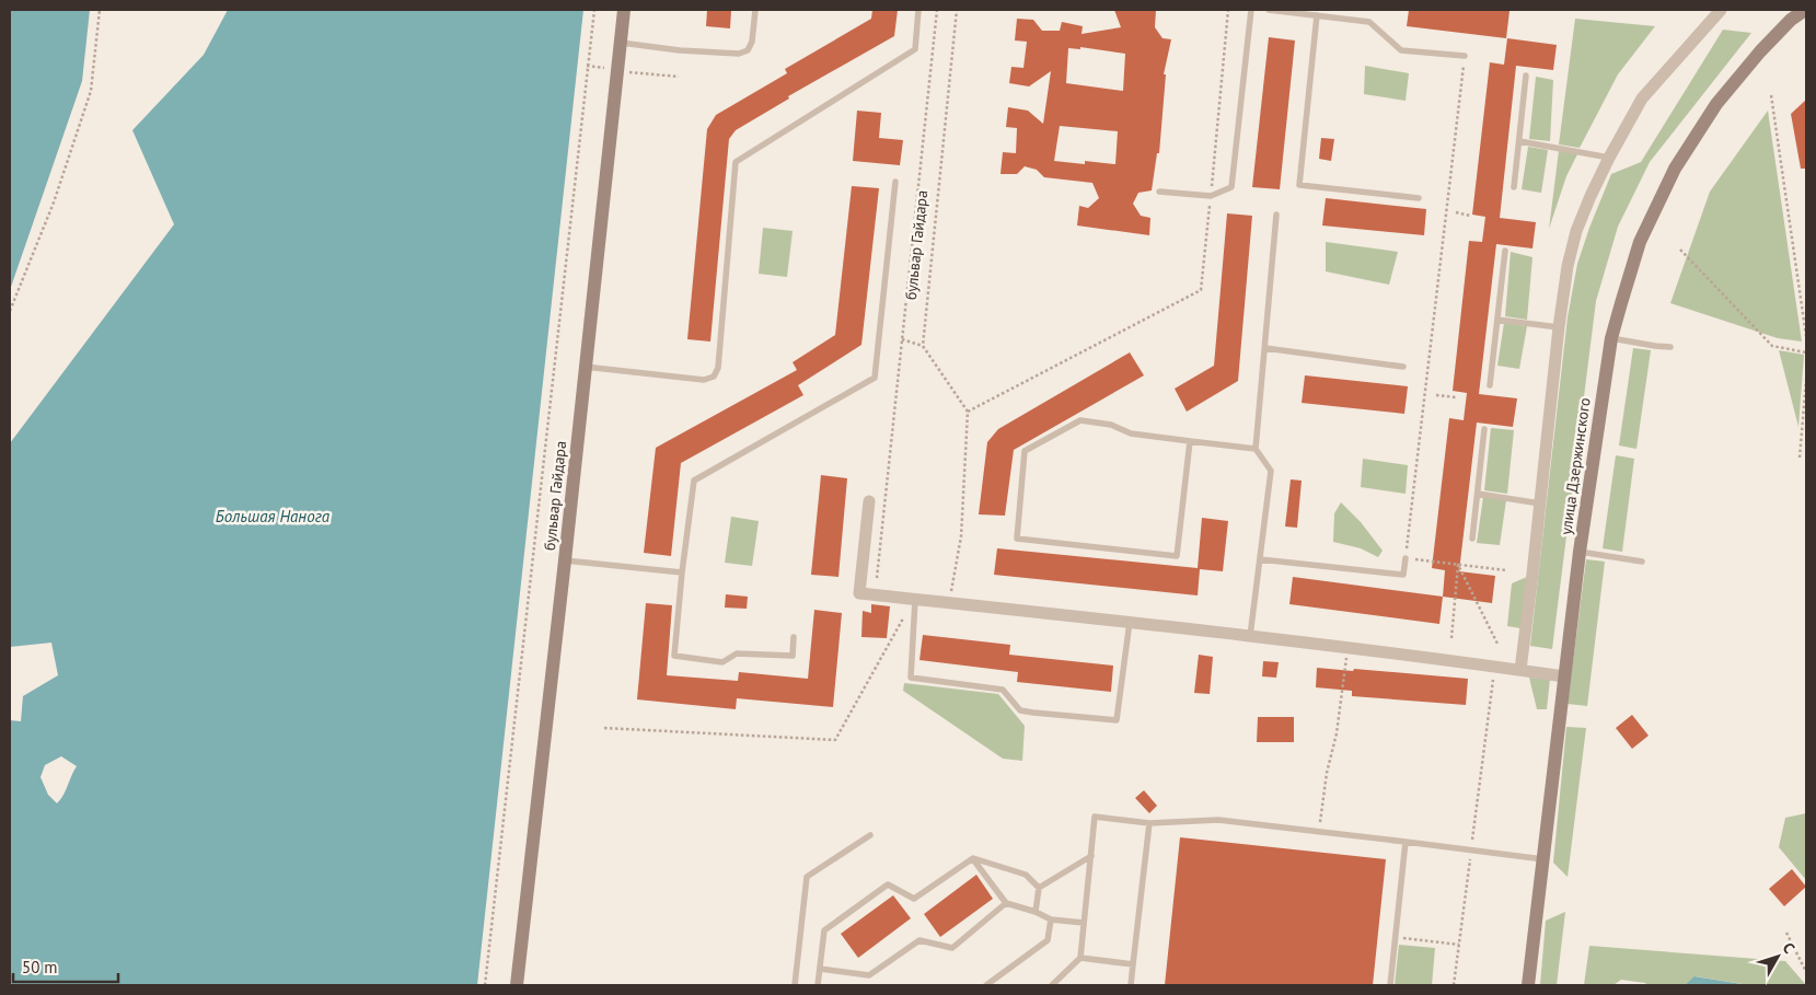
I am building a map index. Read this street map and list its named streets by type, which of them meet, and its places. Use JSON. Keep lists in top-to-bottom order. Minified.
{"streets":{"street":["бульвар Гайдара","улица Дзержинского"]},"water":["Большая Нанога"],"scale_bar":"50 m","north":"top right"}
